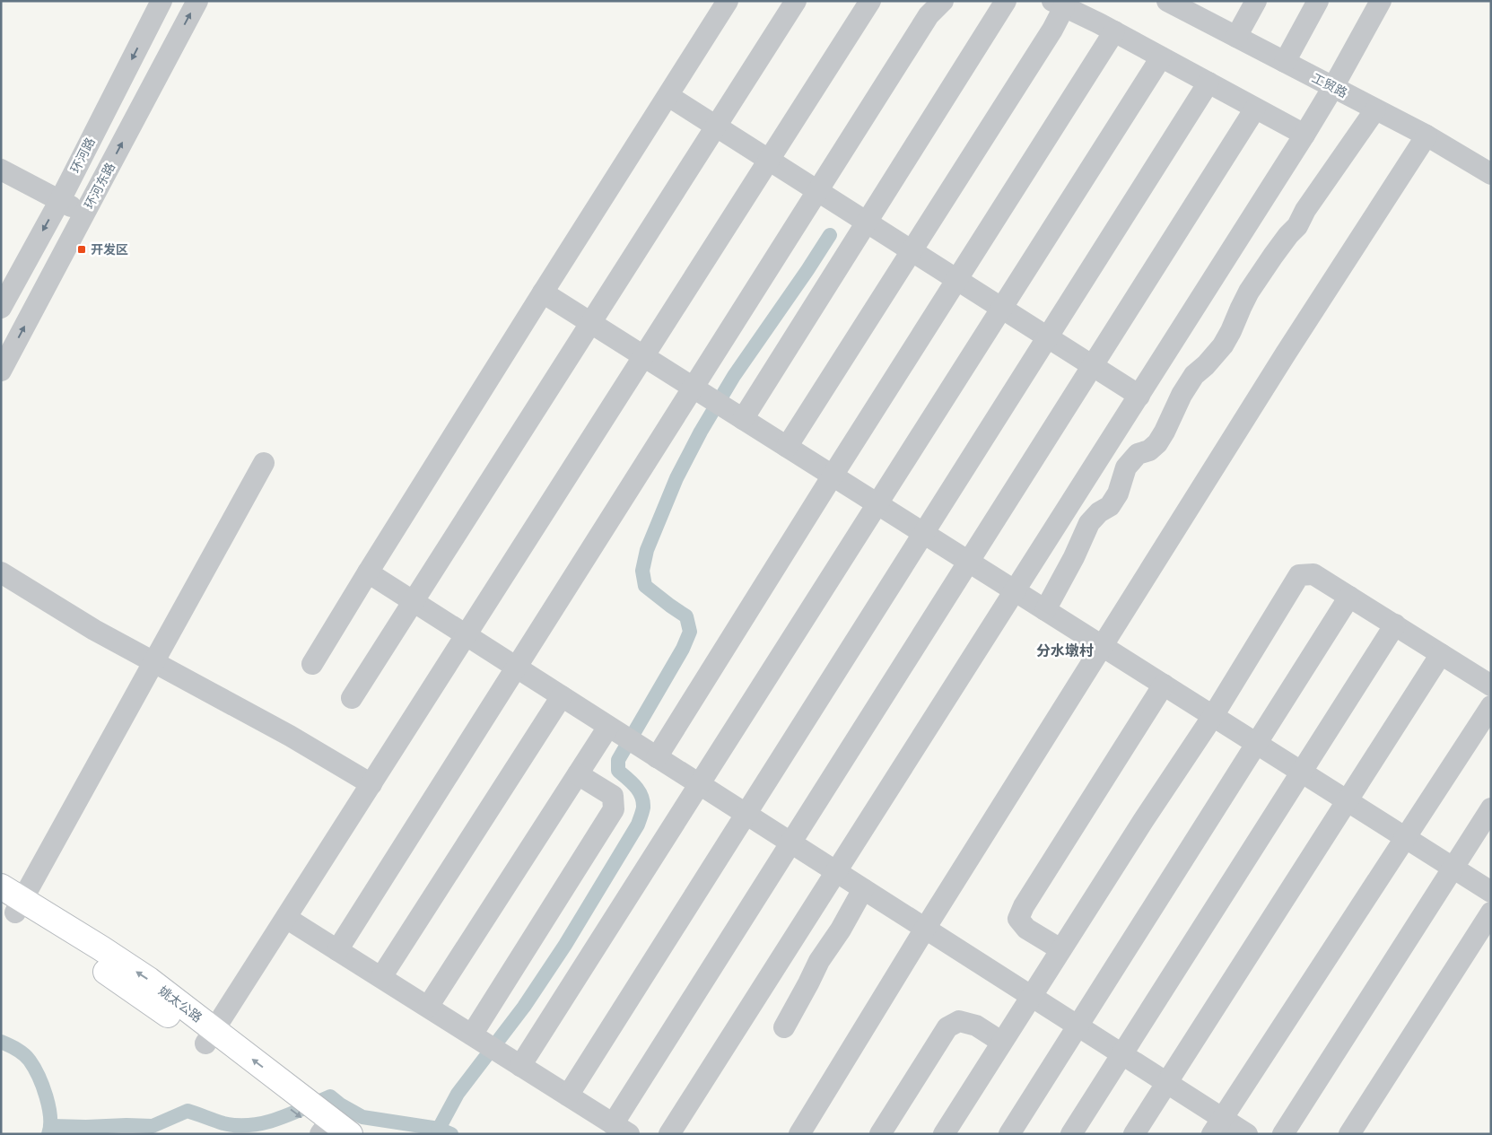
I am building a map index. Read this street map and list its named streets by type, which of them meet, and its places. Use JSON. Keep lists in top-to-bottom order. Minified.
{"streets":{"main road":["姚太公路"],"street":["工贸路","环河路","环河东路"]},"one_way":["环河路","环河东路"],"districts":["分水墩村"],"places":{"transit":["开发区"]}}
